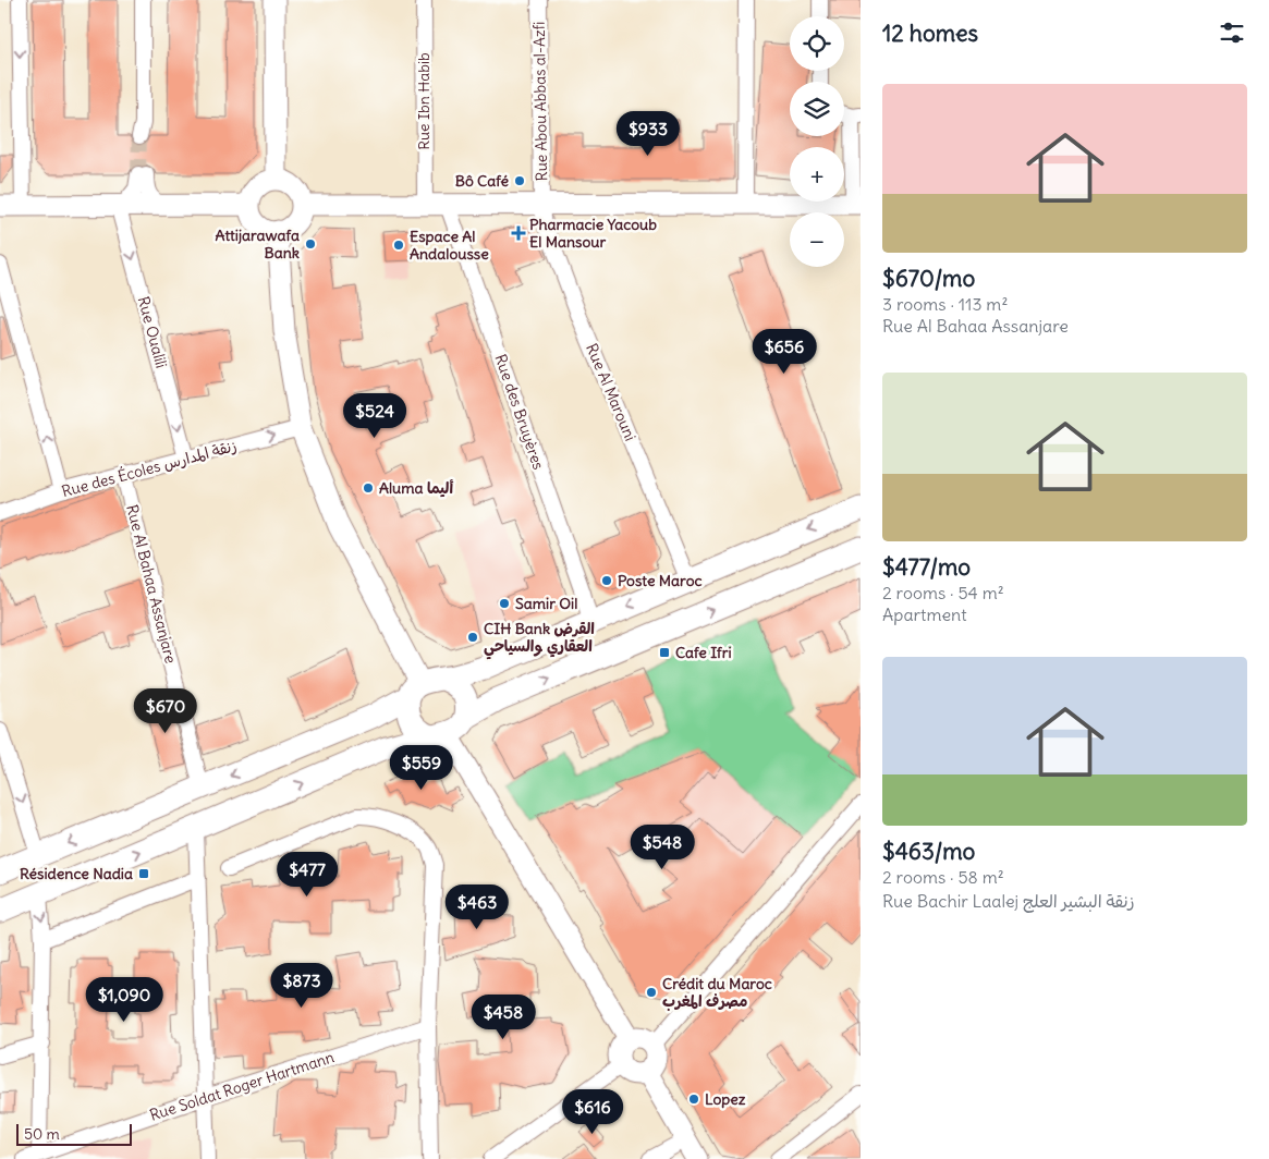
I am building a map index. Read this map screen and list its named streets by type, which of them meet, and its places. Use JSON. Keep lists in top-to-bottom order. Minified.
{"streets":{"street":["Rue Ibn Habib","Rue Abou Abbas al-Azfi","Rue Oualili","Rue Al Marouni","Rue des Bruyères","Rue des Écoles زنقة المدارس","Rue Al Bahaa Assanjare","Rue Soldat Roger Hartmann"]},"crossings":[["Rue Abou Abbas al-Azfi","Rue Al Marouni"],["Rue Oualili","Rue des Écoles زنقة المدارس"],["Rue des Écoles زنقة المدارس","Rue Al Bahaa Assanjare"]],"one_way":["Rue des Écoles زنقة المدارس"],"places":{"other":["Bô Café","Attijarawafa Bank","Espace Al Andalousse","Aluma أليما","Poste Maroc","Samir Oil","CIH Bank القرض العقاري والسياحي","Crédit du Maroc مصرف المغرب","Lopez"],"health":["Pharmacie Yacoub El Mansour"],"transit":["Cafe Ifri","Résidence Nadia"]},"scale_bar":"50 m","page":{"heading":"12 homes","map_buttons":["+","−"],"list":[{"name":"$670/mo","note":"3 rooms · 113 m² · Rue Al Bahaa Assanjare"},{"name":"$477/mo","note":"2 rooms · 54 m² · Apartment"},{"name":"$463/mo","note":"2 rooms · 58 m² · Rue Bachir Laalej زنقة البشير العلج"}],"price":["$933","$656","$524","$670","$559","$548","$477","$463","$873","$1,090","$458","$616"],"scale":"50 m"}}
